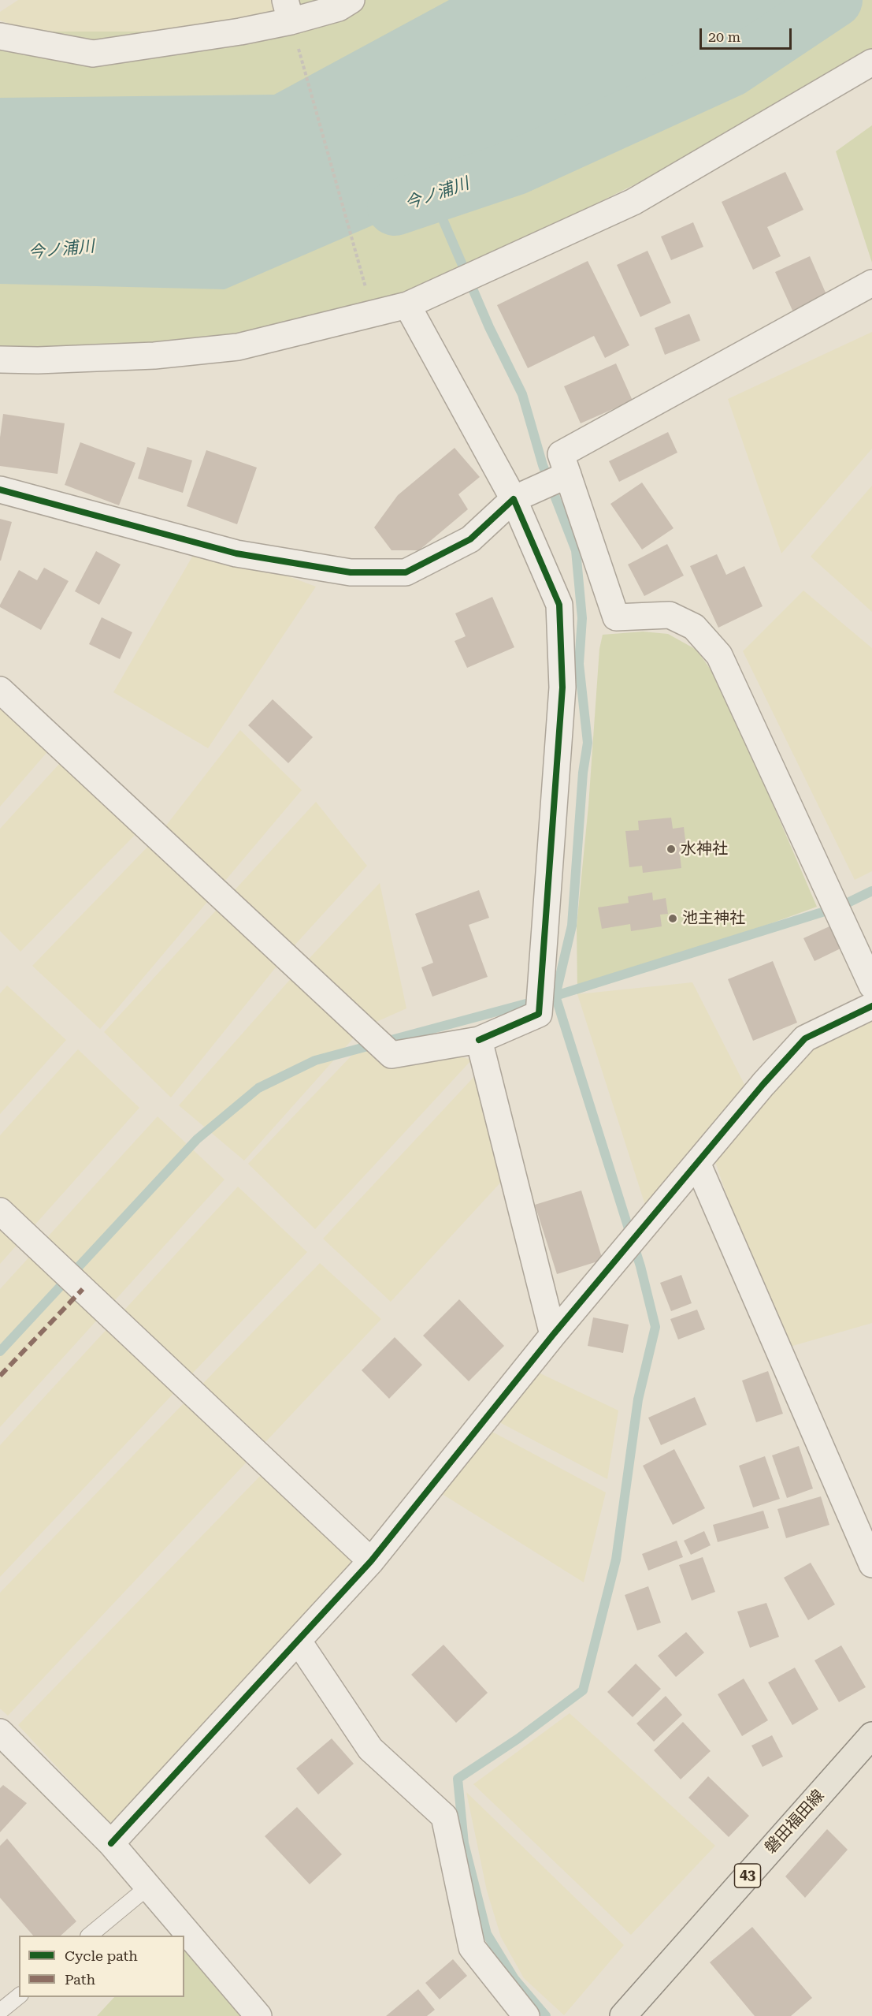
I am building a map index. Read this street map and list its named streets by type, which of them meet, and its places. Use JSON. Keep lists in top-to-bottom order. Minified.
{"streets":{"main road":["磐田福田線","43"]},"water":["今ノ浦川"],"places":["水神社","池主神社"],"legend":["Cycle path","Path"],"scale_bar":"20 m"}
